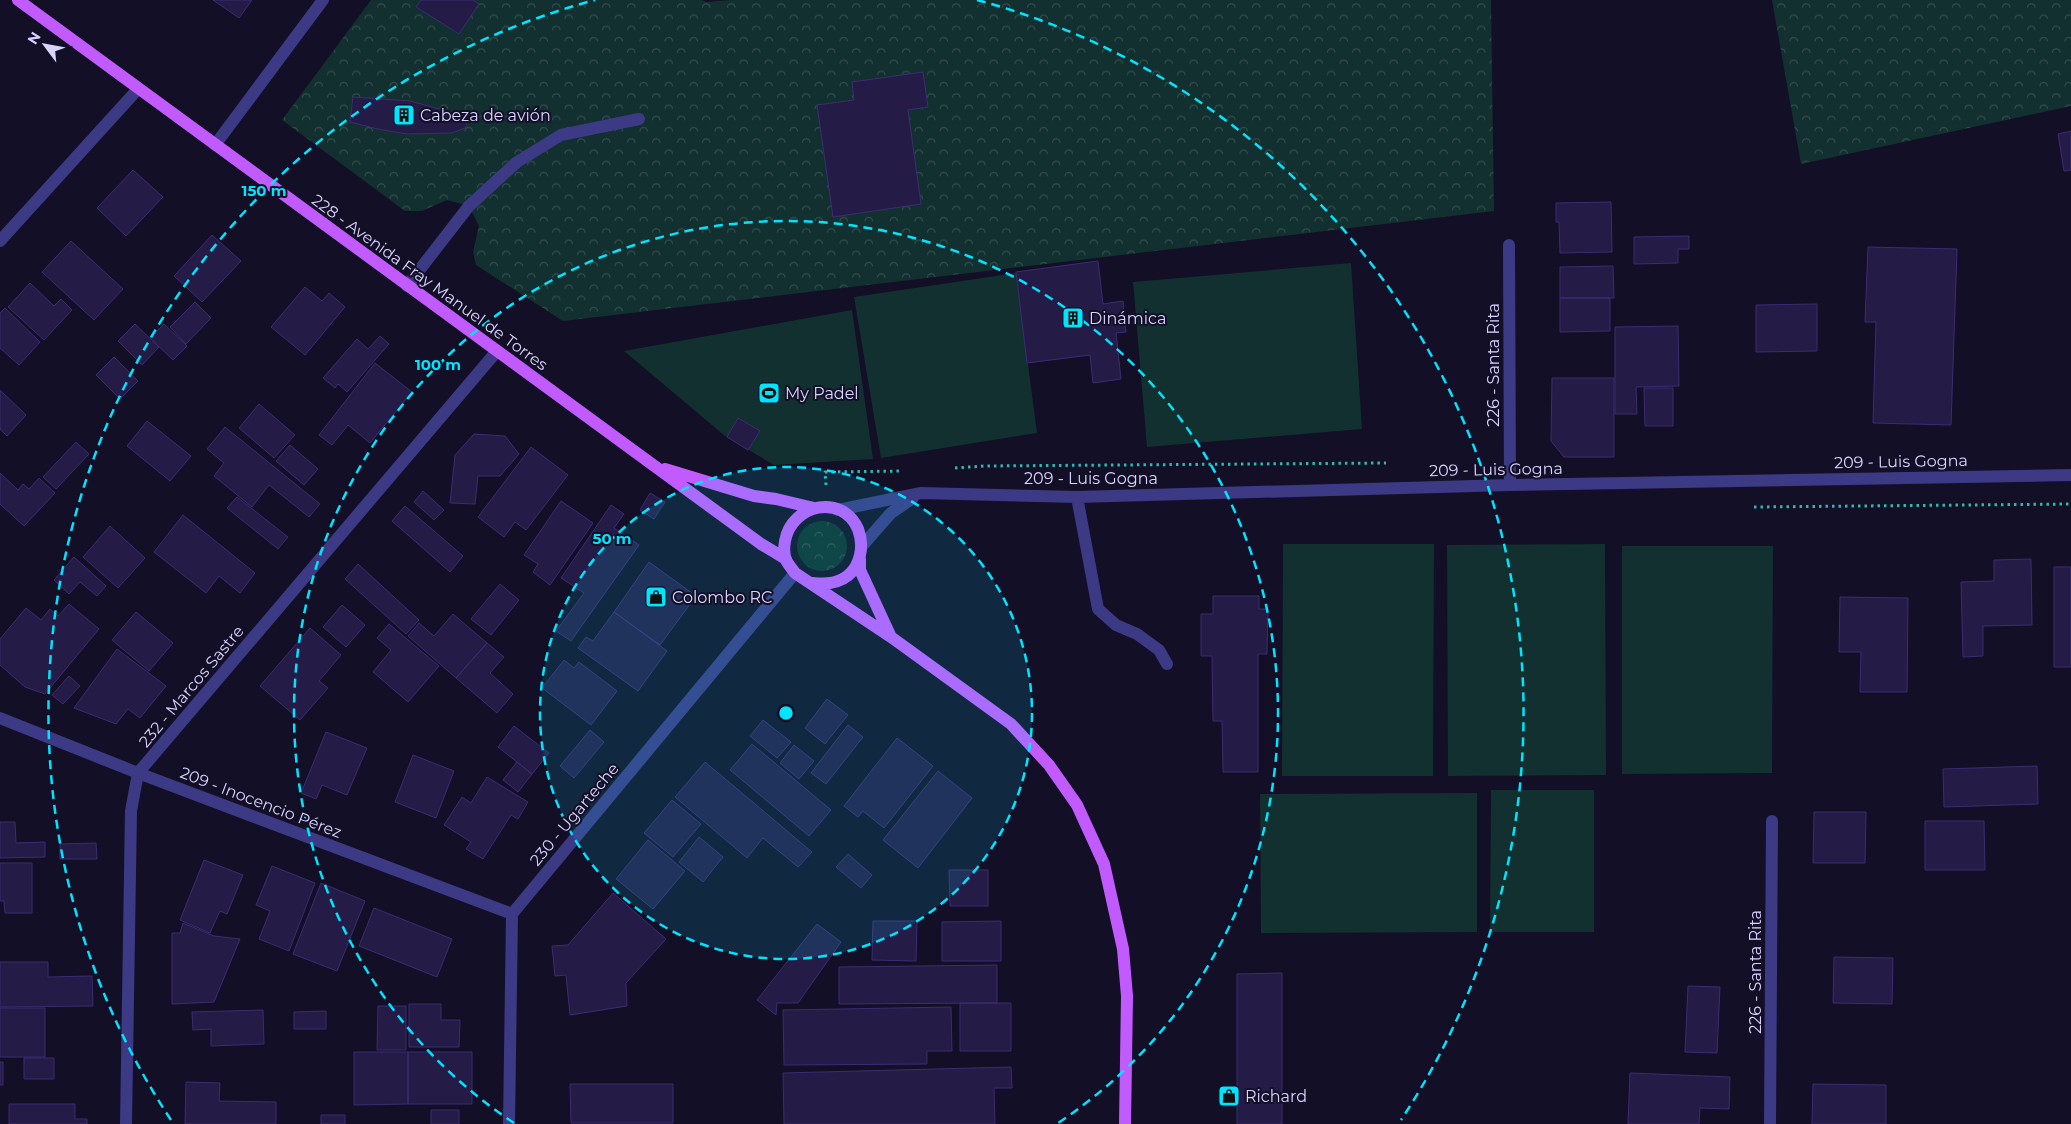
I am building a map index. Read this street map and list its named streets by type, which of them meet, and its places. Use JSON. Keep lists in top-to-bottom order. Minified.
{"streets":{"main road":["228 - Avenida Fray Manuel de Torres"],"street":["226 - Santa Rita","209 - Luis Gogna","232 - Marcos Sastre","209 - Inocencio Pérez","230 - Ugarteche"]},"crossings":[["228 - Avenida Fray Manuel de Torres","209 - Luis Gogna"],["228 - Avenida Fray Manuel de Torres","232 - Marcos Sastre"],["228 - Avenida Fray Manuel de Torres","230 - Ugarteche"],["226 - Santa Rita","209 - Luis Gogna"],["209 - Luis Gogna","230 - Ugarteche"],["232 - Marcos Sastre","209 - Inocencio Pérez"],["209 - Inocencio Pérez","230 - Ugarteche"]],"places":{"building":["Cabeza de avión","Dinámica"],"sports":["My Padel"],"shop":["Colombo RC","Richard"]},"north":"top left","rings":["150 m","100 m","50 m"]}
